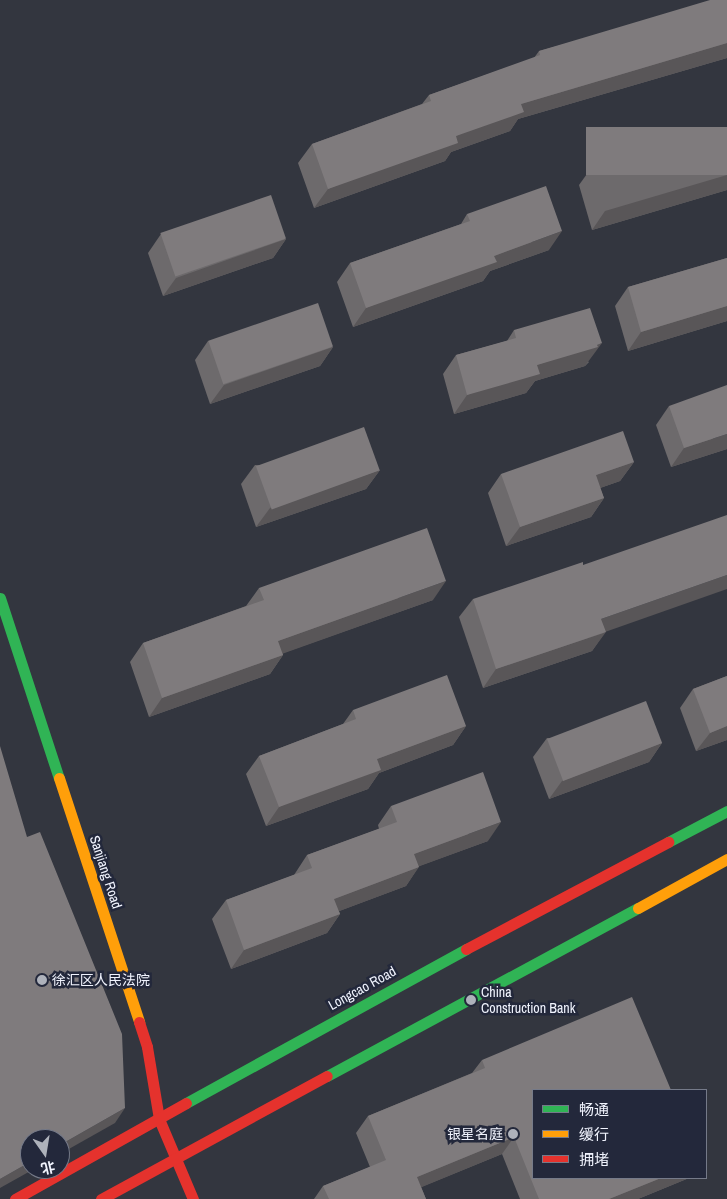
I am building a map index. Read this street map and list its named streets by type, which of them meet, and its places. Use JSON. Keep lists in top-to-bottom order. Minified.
{"streets":{"main road":["Sanjiang Road","Longcao Road"]},"crossings":[["Sanjiang Road","Longcao Road"]],"places":["徐汇区人民法院","China Construction Bank","银星名庭"],"legend":["畅通","缓行","拥堵"],"north":"bottom"}
